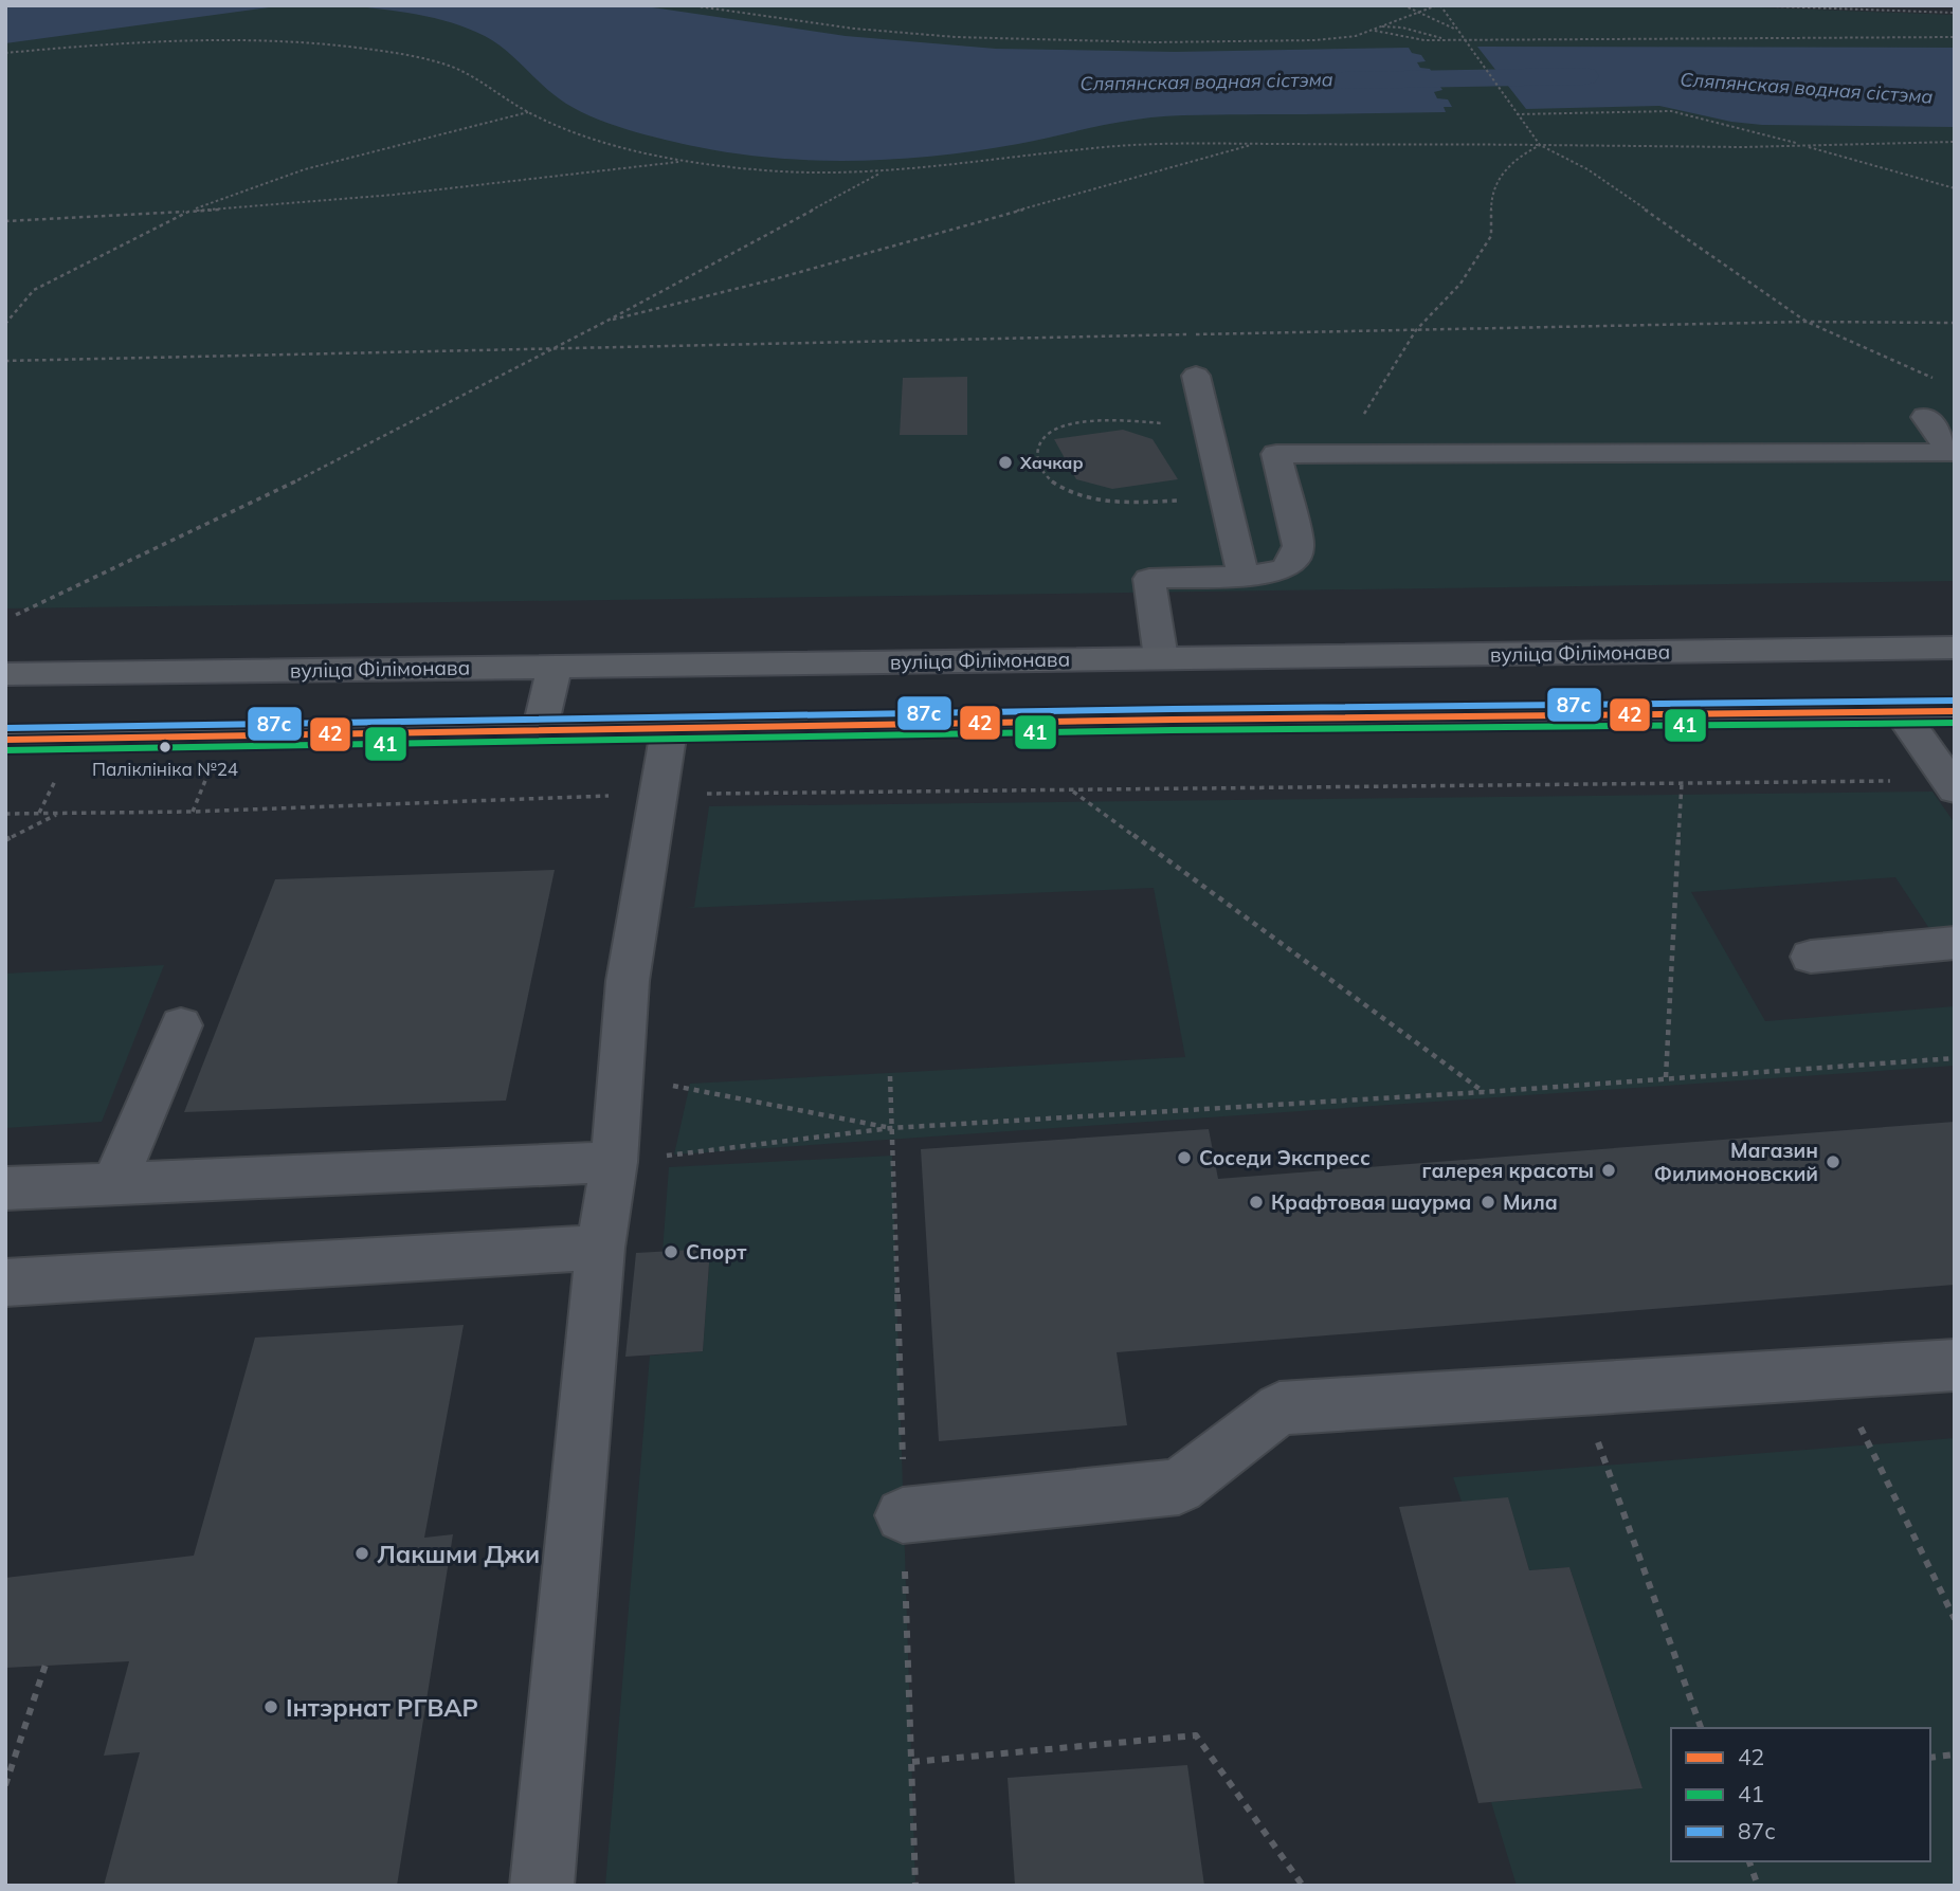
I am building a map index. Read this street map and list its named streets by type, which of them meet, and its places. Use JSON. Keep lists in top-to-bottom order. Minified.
{"streets":{"main road":["вуліца Філімонава"]},"water":["Сляпянская водная сістэма"],"places":["Хачкар","Паліклініка №24","Соседи Экспресс","Магазин Филимоновский","галерея красоты","Крафтовая шаурма","Мила","Спорт","Лакшми Джи","Інтэрнат РГВАР"],"lines":["transit line 87с","transit line 42","transit line 41"],"legend":["42","41","87с"]}
